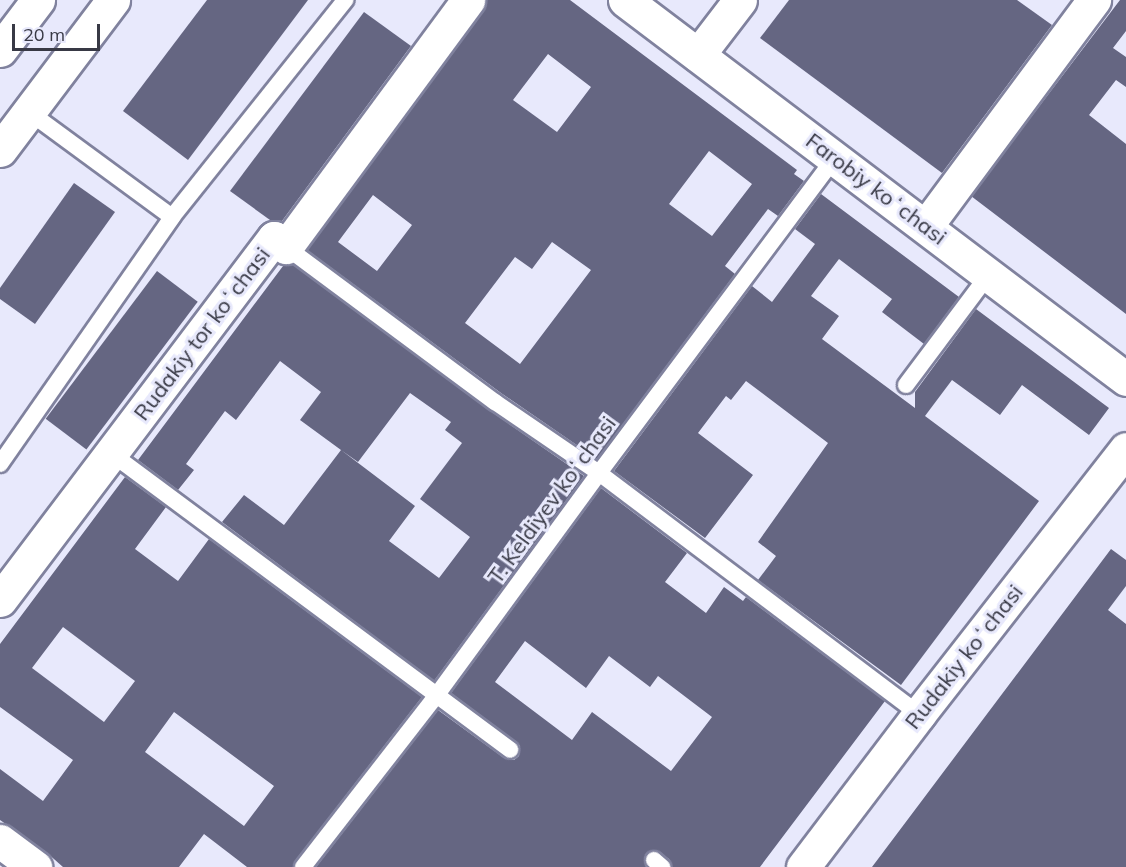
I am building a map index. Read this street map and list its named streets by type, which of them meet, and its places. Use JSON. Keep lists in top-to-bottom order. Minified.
{"streets":{"street":["Farobiy koʻchasi","Rudakiy tor koʻchasi","Rudakiy koʻchasi"],"lane":["T. Keldiyev koʻchasi"]},"crossings":[["Farobiy koʻchasi","T. Keldiyev koʻchasi"]],"scale_bar":"20 m"}
